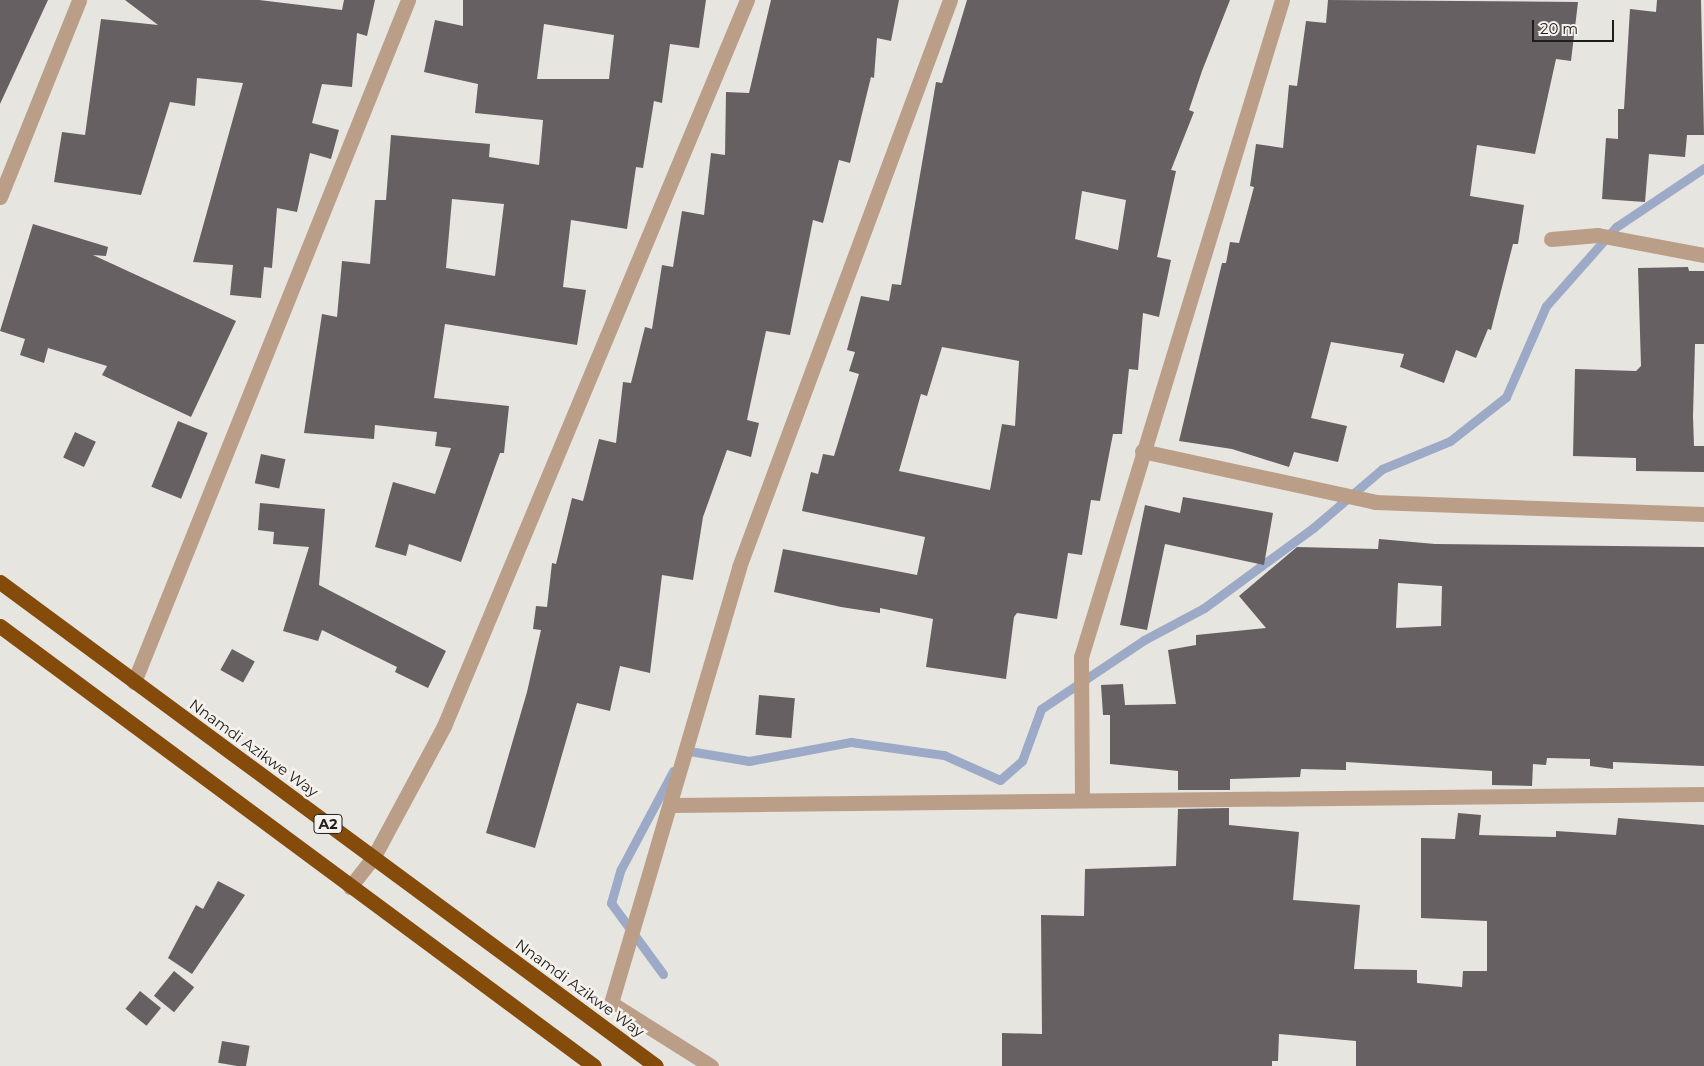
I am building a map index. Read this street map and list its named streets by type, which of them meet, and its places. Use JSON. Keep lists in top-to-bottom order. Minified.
{"streets":{"highway":["Nnamdi Azikwe Way","A2"]},"scale_bar":"20 m"}
